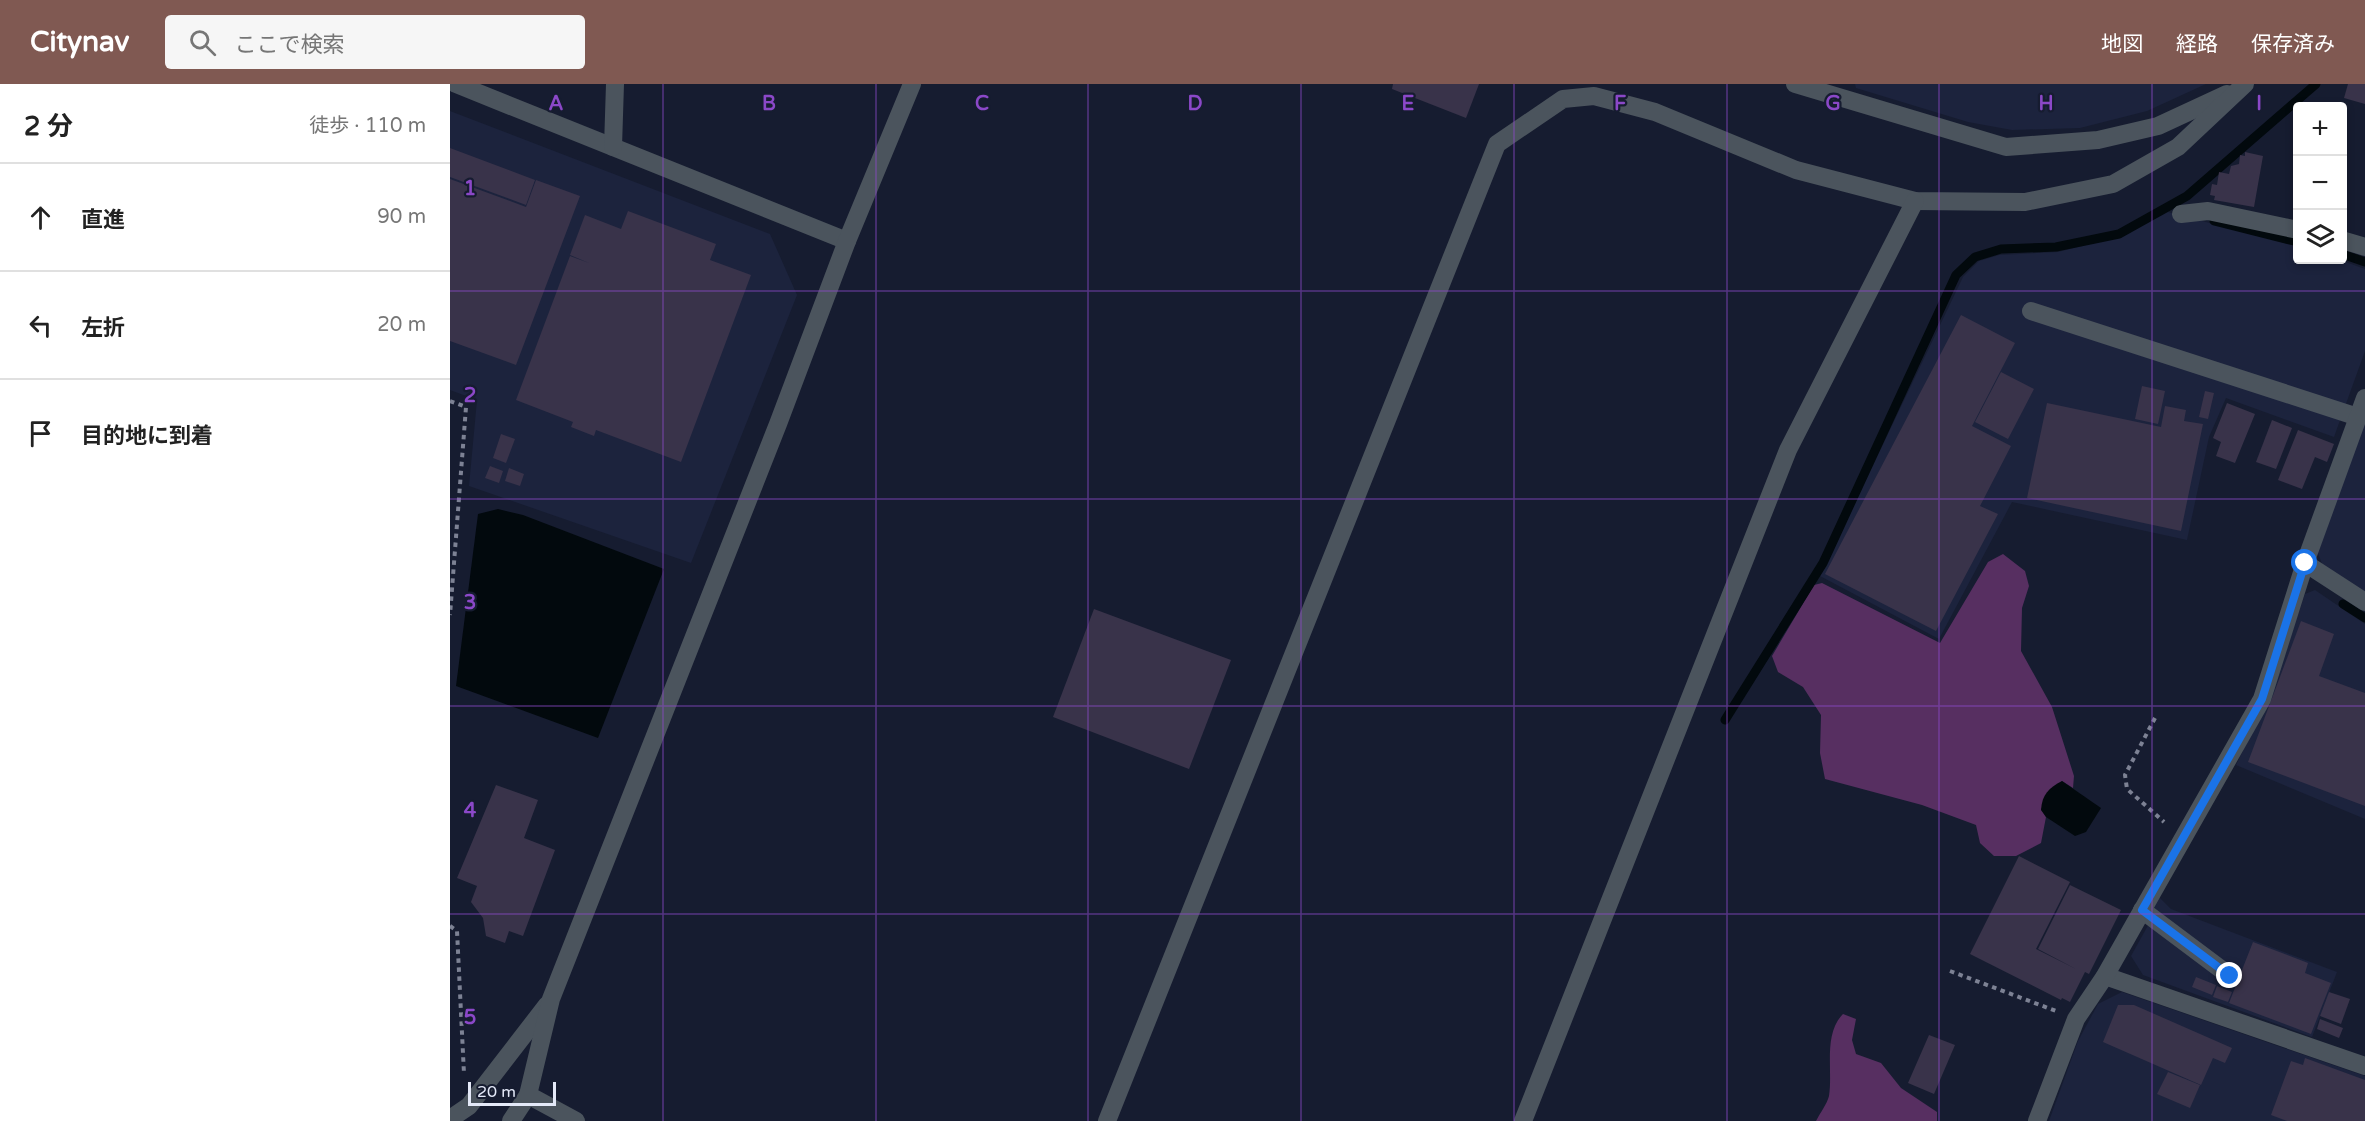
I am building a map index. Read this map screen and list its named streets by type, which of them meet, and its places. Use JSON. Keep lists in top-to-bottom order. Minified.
{"scale_bar":"20 m","page":{"header":"Citynav","search":"ここで検索","nav":["地図","経路","保存済み"],"heading":["2 分","徒歩 · 110 m"],"map_buttons":["+","−"],"list":[["直進","90 m"],["左折","20 m"],"目的地に到着"],"scale":"20 m"},"grid":{"columns":["A","B","C","D","E","F","G","H","I"],"rows":["1","2","3","4","5"]}}
